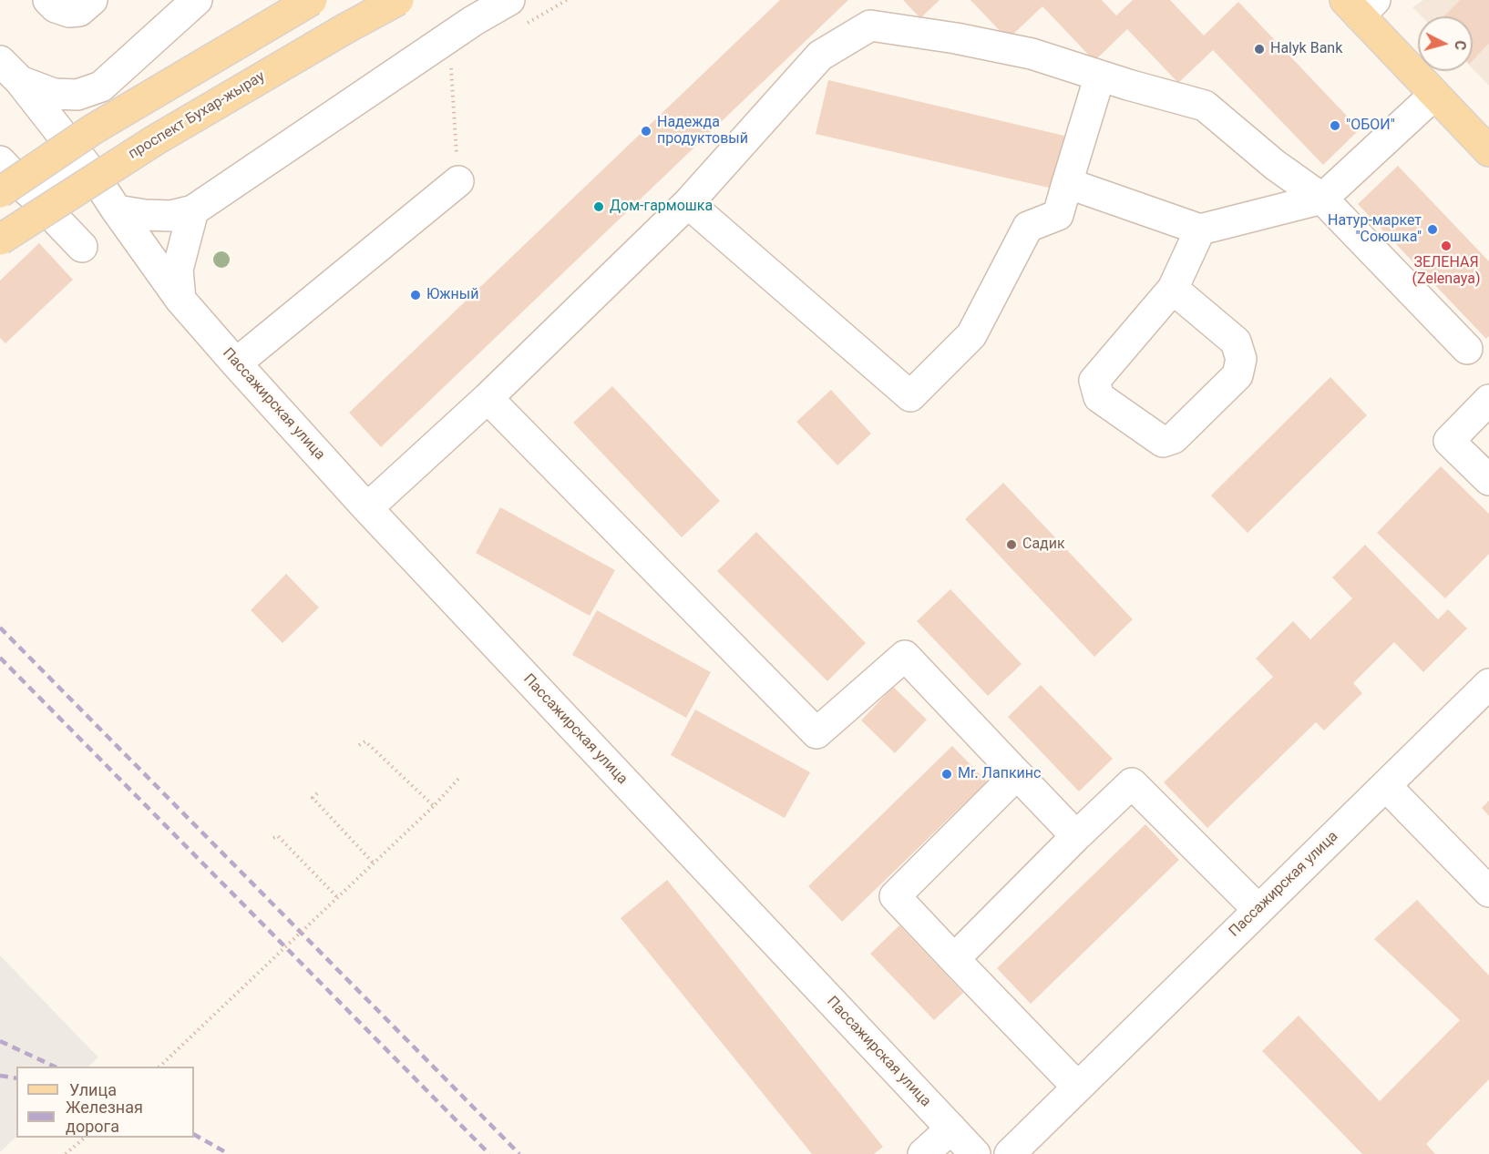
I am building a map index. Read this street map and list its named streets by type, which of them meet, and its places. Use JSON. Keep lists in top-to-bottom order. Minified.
{"streets":{"main road":["проспект Бухар-жырау"],"street":["Пассажирская улица"]},"places":["Halyk Bank","\"ОБОИ\"","Надежда продуктовый","Дом-гармошка","Натур-маркет \"Союшка\"","ЗЕЛЕНАЯ (Zelenaya)","Южный","Садик","Mr. Лапкинс"],"legend":["Улица","Железная дорога"],"north":"right"}
